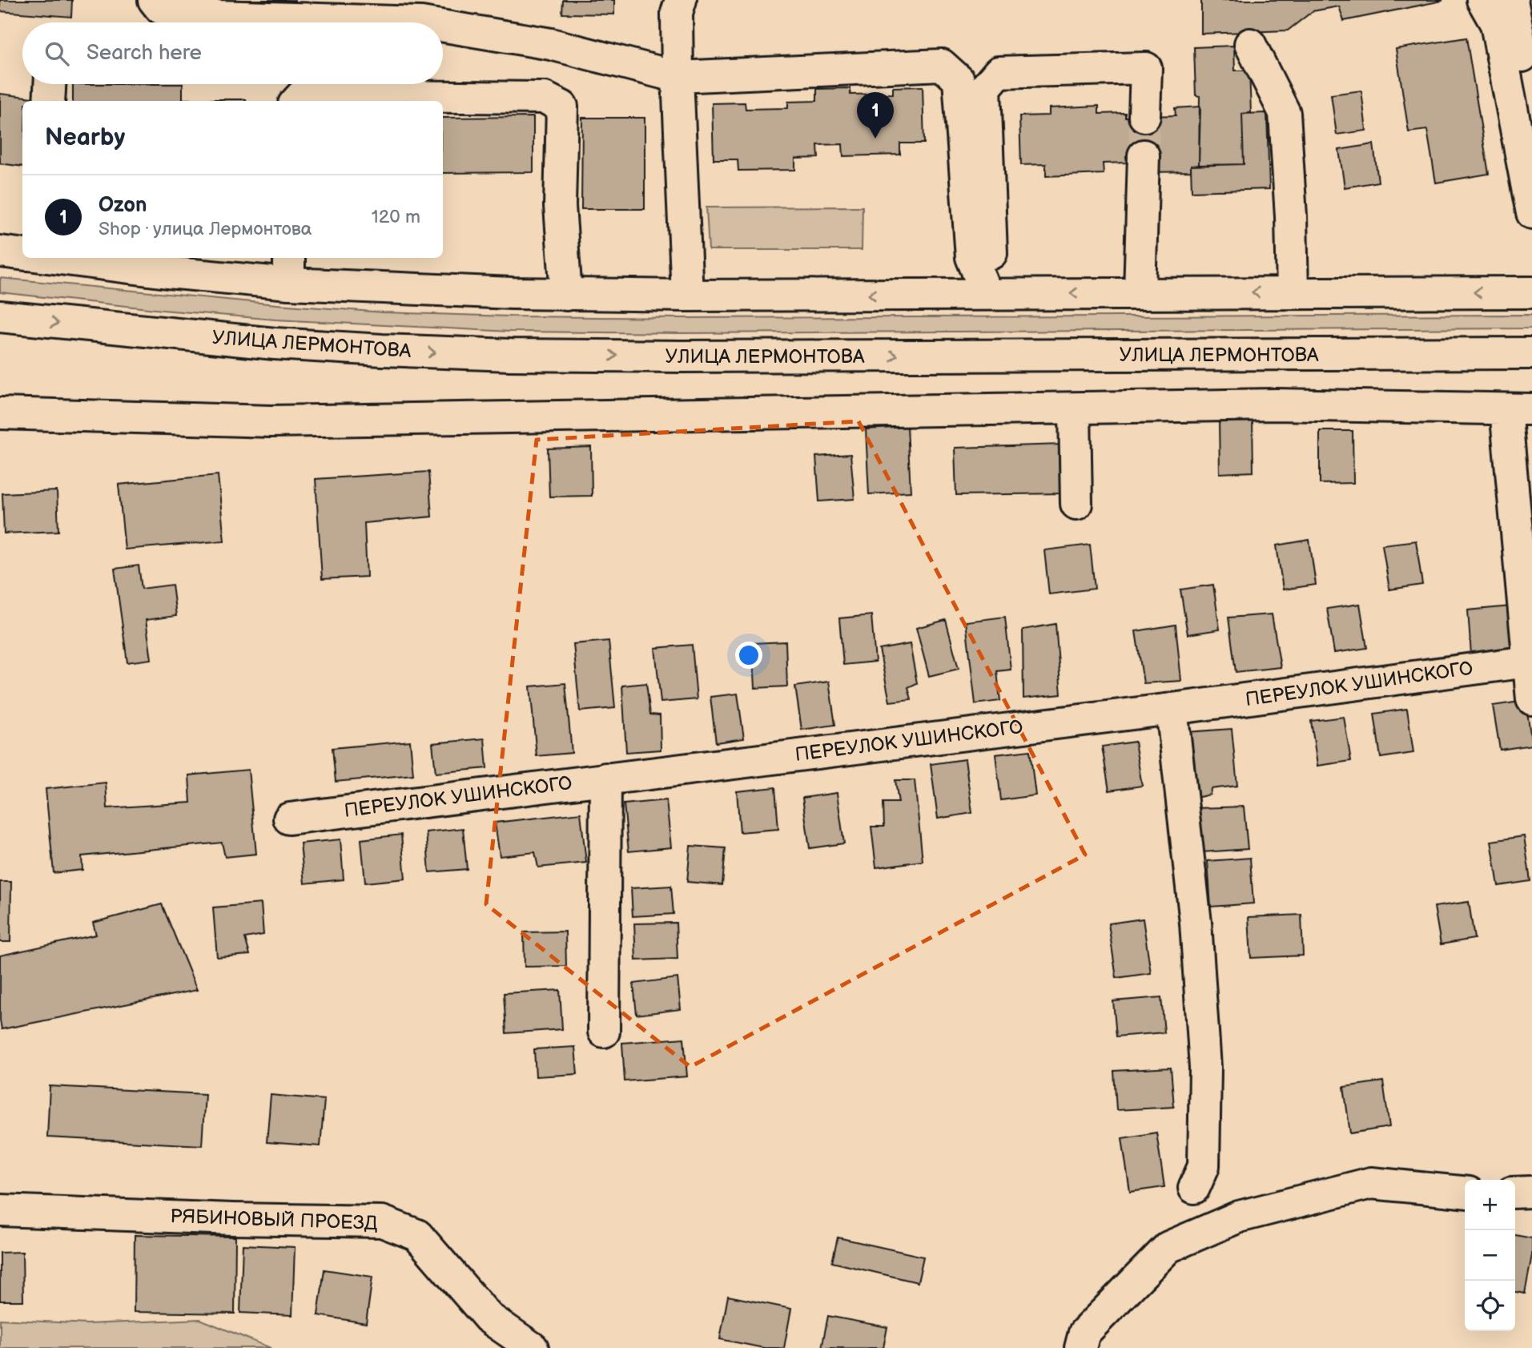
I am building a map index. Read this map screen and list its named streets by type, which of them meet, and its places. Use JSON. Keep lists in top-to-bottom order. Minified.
{"streets":{"street":["УЛИЦА ЛЕРМОНТОВА","ПЕРЕУЛОК УШИНСКОГО","РЯБИНОВЫЙ ПРОЕЗД"]},"page":{"search":"Search here","pins":"1","heading":"Nearby","list":[{"mark":"1","name":"Ozon","note":"Shop · улица Лермонтова","value":"120 m"}],"map_buttons":["+","−"]}}
